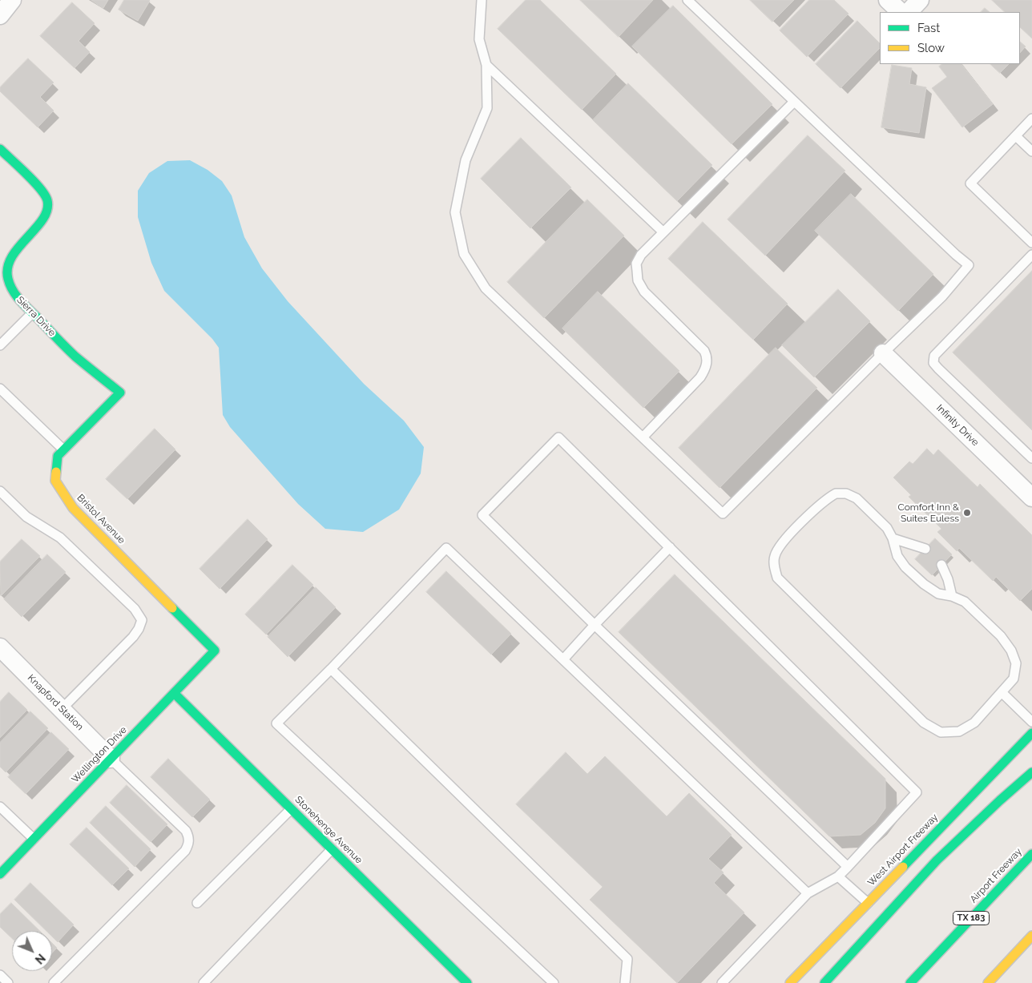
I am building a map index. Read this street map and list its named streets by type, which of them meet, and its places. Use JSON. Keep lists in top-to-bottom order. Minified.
{"streets":{"main road":["Sierra Drive","Bristol Avenue","Wellington Drive","Stonehenge Avenue","West Airport Freeway","Airport Freeway","TX 183"],"street":["Infinity Drive","Knapford Station"]},"crossings":[["Sierra Drive","Bristol Avenue"],["Bristol Avenue","Wellington Drive"],["Knapford Station","Wellington Drive"],["Wellington Drive","Stonehenge Avenue"]],"places":["Comfort Inn & Suites Euless"],"legend":["Fast","Slow"],"north":"bottom right"}
